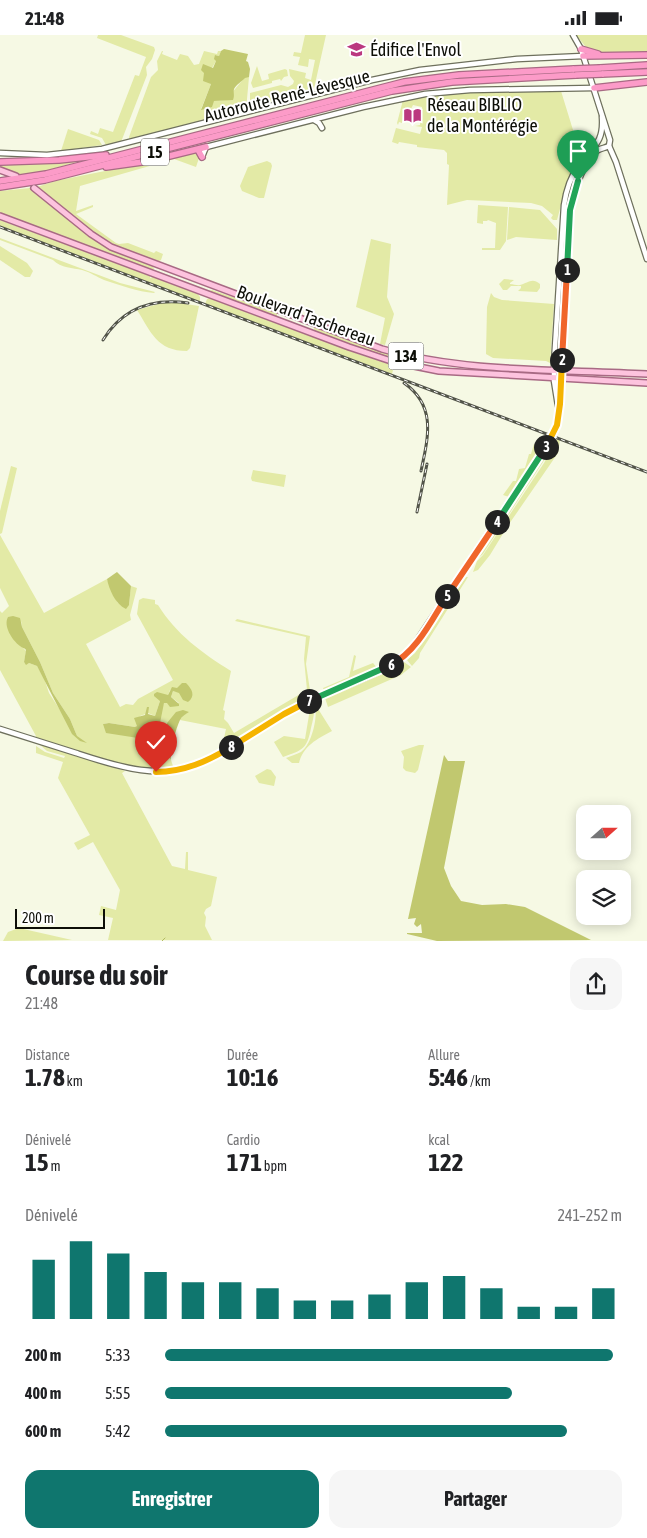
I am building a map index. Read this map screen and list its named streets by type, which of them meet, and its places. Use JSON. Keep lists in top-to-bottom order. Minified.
{"streets":{"highway":["Autoroute René-Lévesque","15"],"main road":["Boulevard Taschereau","134"]},"places":{"school or university":["Édifice l'Envol"],"library":["Réseau BIBLIO de la Montérégie"]},"scale_bar":"200 m","north":"right","page":{"status":"21:48","pins":["1","2","3","4","5","6","7","8"],"scale":"200 m","heading":["Course du soir","21:48"],"stats":[["Distance","1.78 km"],["Durée","10:16"],["Allure","5:46 /km"],["Dénivelé","15 m"],["Cardio","171 bpm"],["kcal","122"]],"chart":["Dénivelé","241–252 m"],"list":[{"name":"200 m","note":"5:33"},{"name":"400 m","note":"5:55"},{"name":"600 m","note":"5:42"}],"buttons":["Enregistrer","Partager"]}}
